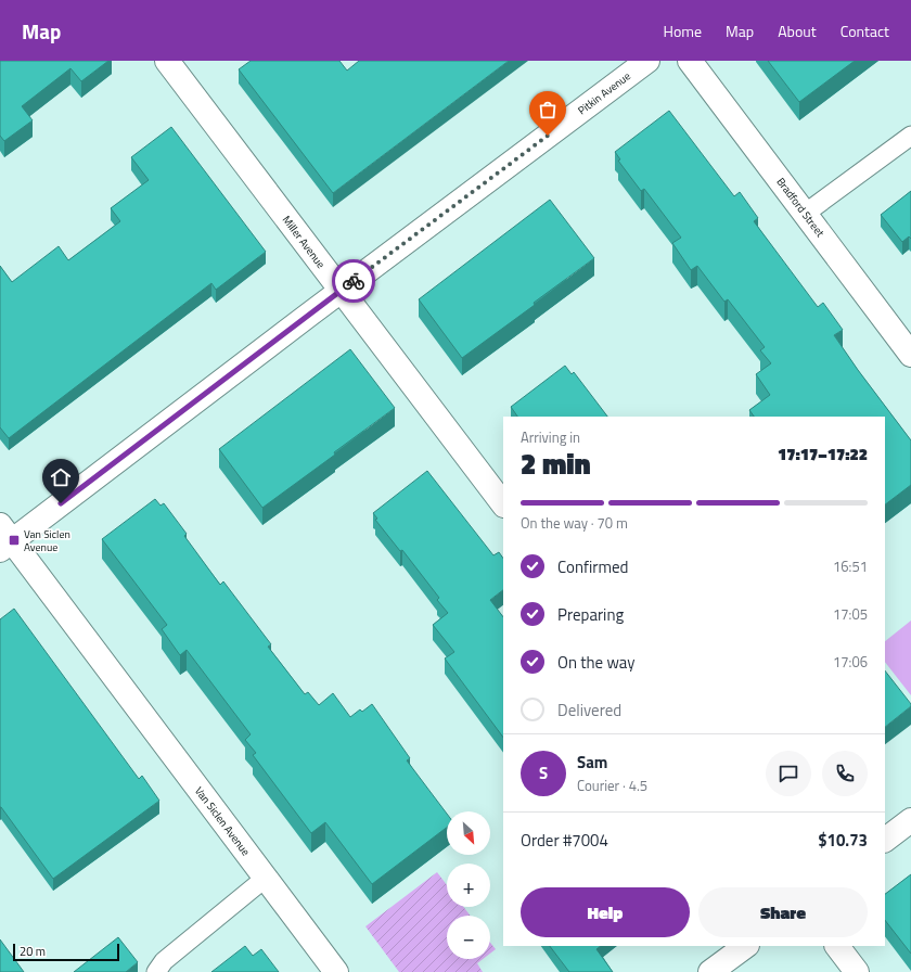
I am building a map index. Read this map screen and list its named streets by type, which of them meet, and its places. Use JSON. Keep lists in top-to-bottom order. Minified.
{"streets":{"street":["Pitkin Avenue","Bradford Street","Miller Avenue","Van Siclen Avenue"]},"crossings":[["Pitkin Avenue","Miller Avenue"],["Pitkin Avenue","Van Siclen Avenue"]],"places":{"transit":["Van Siclen Avenue"]},"scale_bar":"20 m","north":"bottom right","page":{"header":"Map","nav":["Home","Map","About","Contact"],"heading":["2 min","Arriving in","17:17–17:22"],"panel":["Sam","Courier · 4.5","Order #7004","$10.73"],"bar":"On the way · 70 m","list":[["Confirmed","16:51"],["Preparing","17:05"],["On the way","17:06"],"Delivered"],"round":"S","map_buttons":["+","−"],"buttons":["Help","Share"],"scale":"20 m"}}
